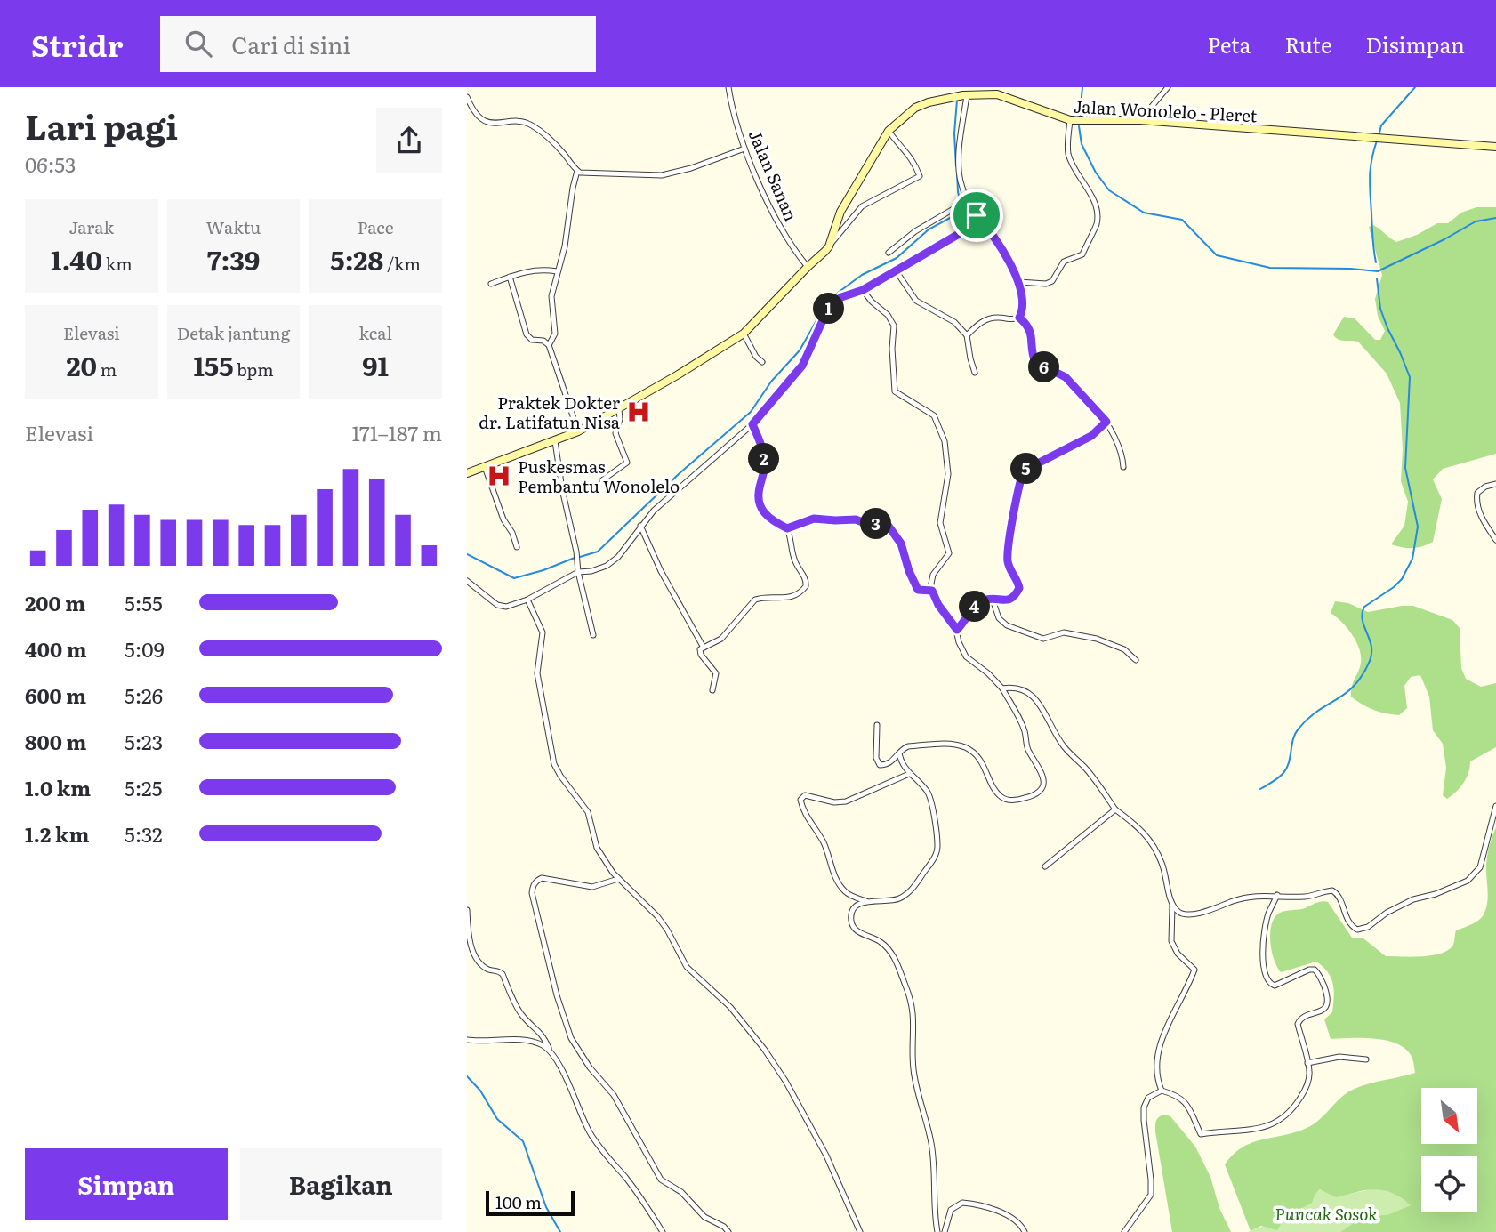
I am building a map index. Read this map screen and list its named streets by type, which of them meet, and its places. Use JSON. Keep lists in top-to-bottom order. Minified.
{"streets":{"main road":["Jalan Wonolelo - Pleret"],"street":["Jalan Sanan"]},"crossings":[["Jalan Wonolelo - Pleret","Jalan Sanan"]],"parks":["Puncak Sosok"],"places":{"hospital":["Praktek Dokter dr. Latifatun Nisa","Puskesmas Pembantu Wonolelo"]},"scale_bar":"100 m","north":"bottom right","page":{"header":"Stridr","search":"Cari di sini","nav":["Peta","Rute","Disimpan"],"heading":["Lari pagi","06:53"],"stats":[["Jarak","1.40 km"],["Waktu","7:39"],["Pace","5:28 /km"],["Elevasi","20 m"],["Detak jantung","155 bpm"],["kcal","91"]],"pins":["1","6","2","5","3","4"],"chart":["Elevasi","171–187 m"],"list":[{"name":"200 m","note":"5:55"},{"name":"400 m","note":"5:09"},{"name":"600 m","note":"5:26"},{"name":"800 m","note":"5:23"},{"name":"1.0 km","note":"5:25"},{"name":"1.2 km","note":"5:32"}],"buttons":["Simpan","Bagikan"],"scale":"100 m"}}
